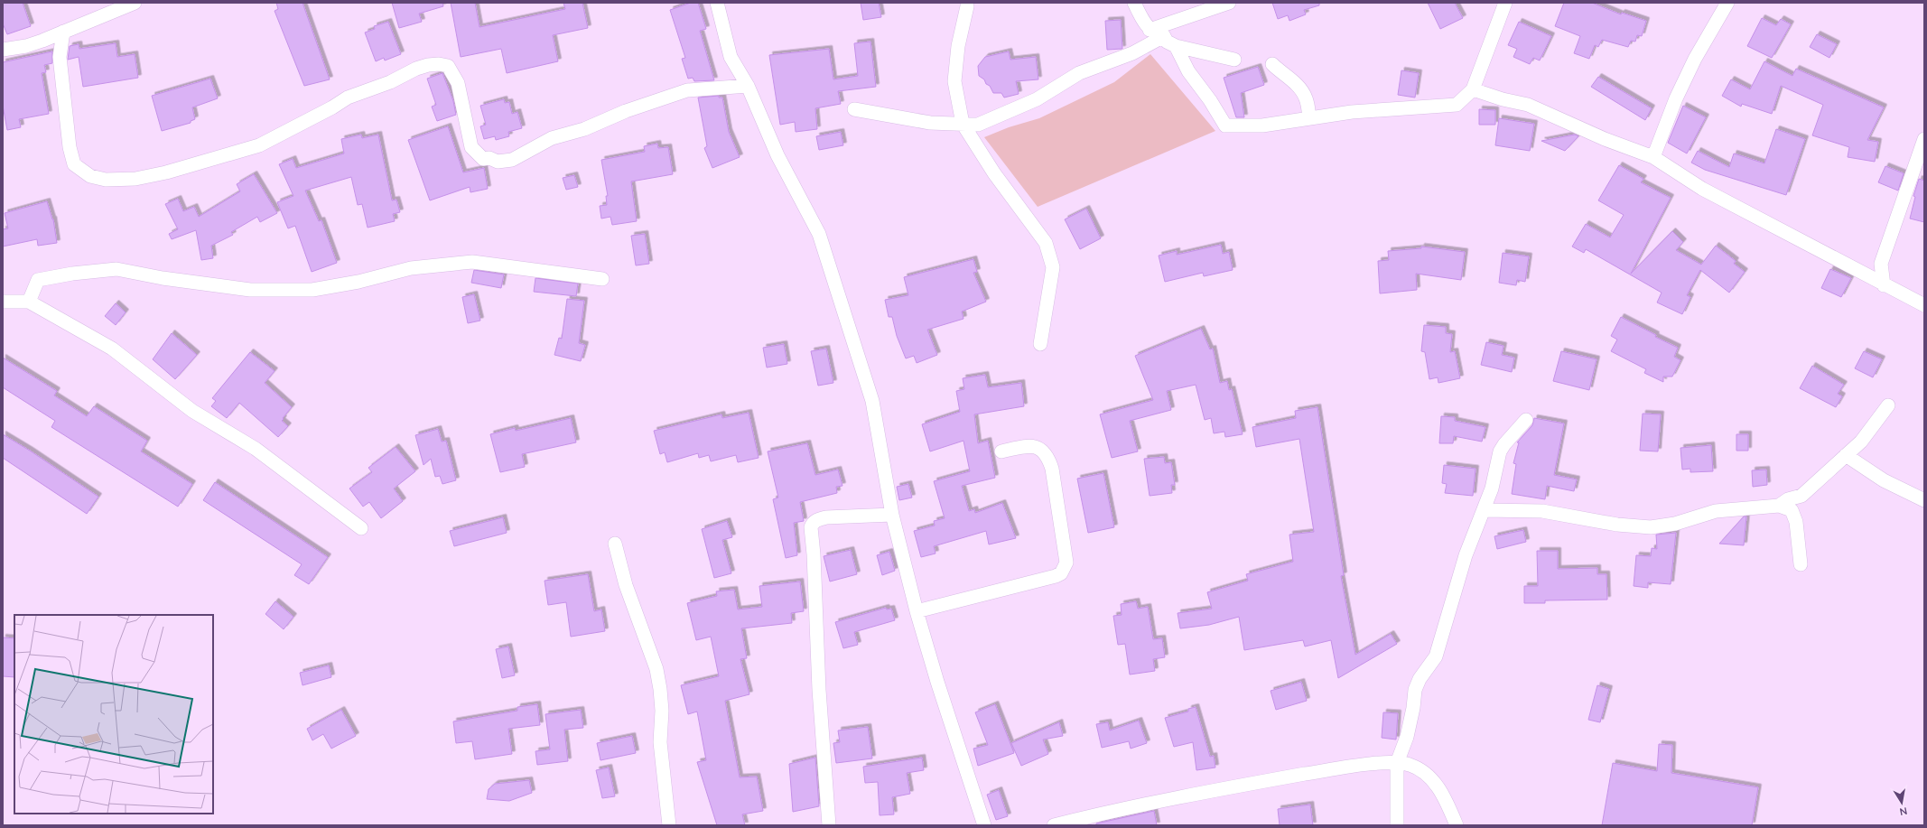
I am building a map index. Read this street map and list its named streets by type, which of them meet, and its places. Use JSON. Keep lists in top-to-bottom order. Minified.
{"north":"bottom"}
